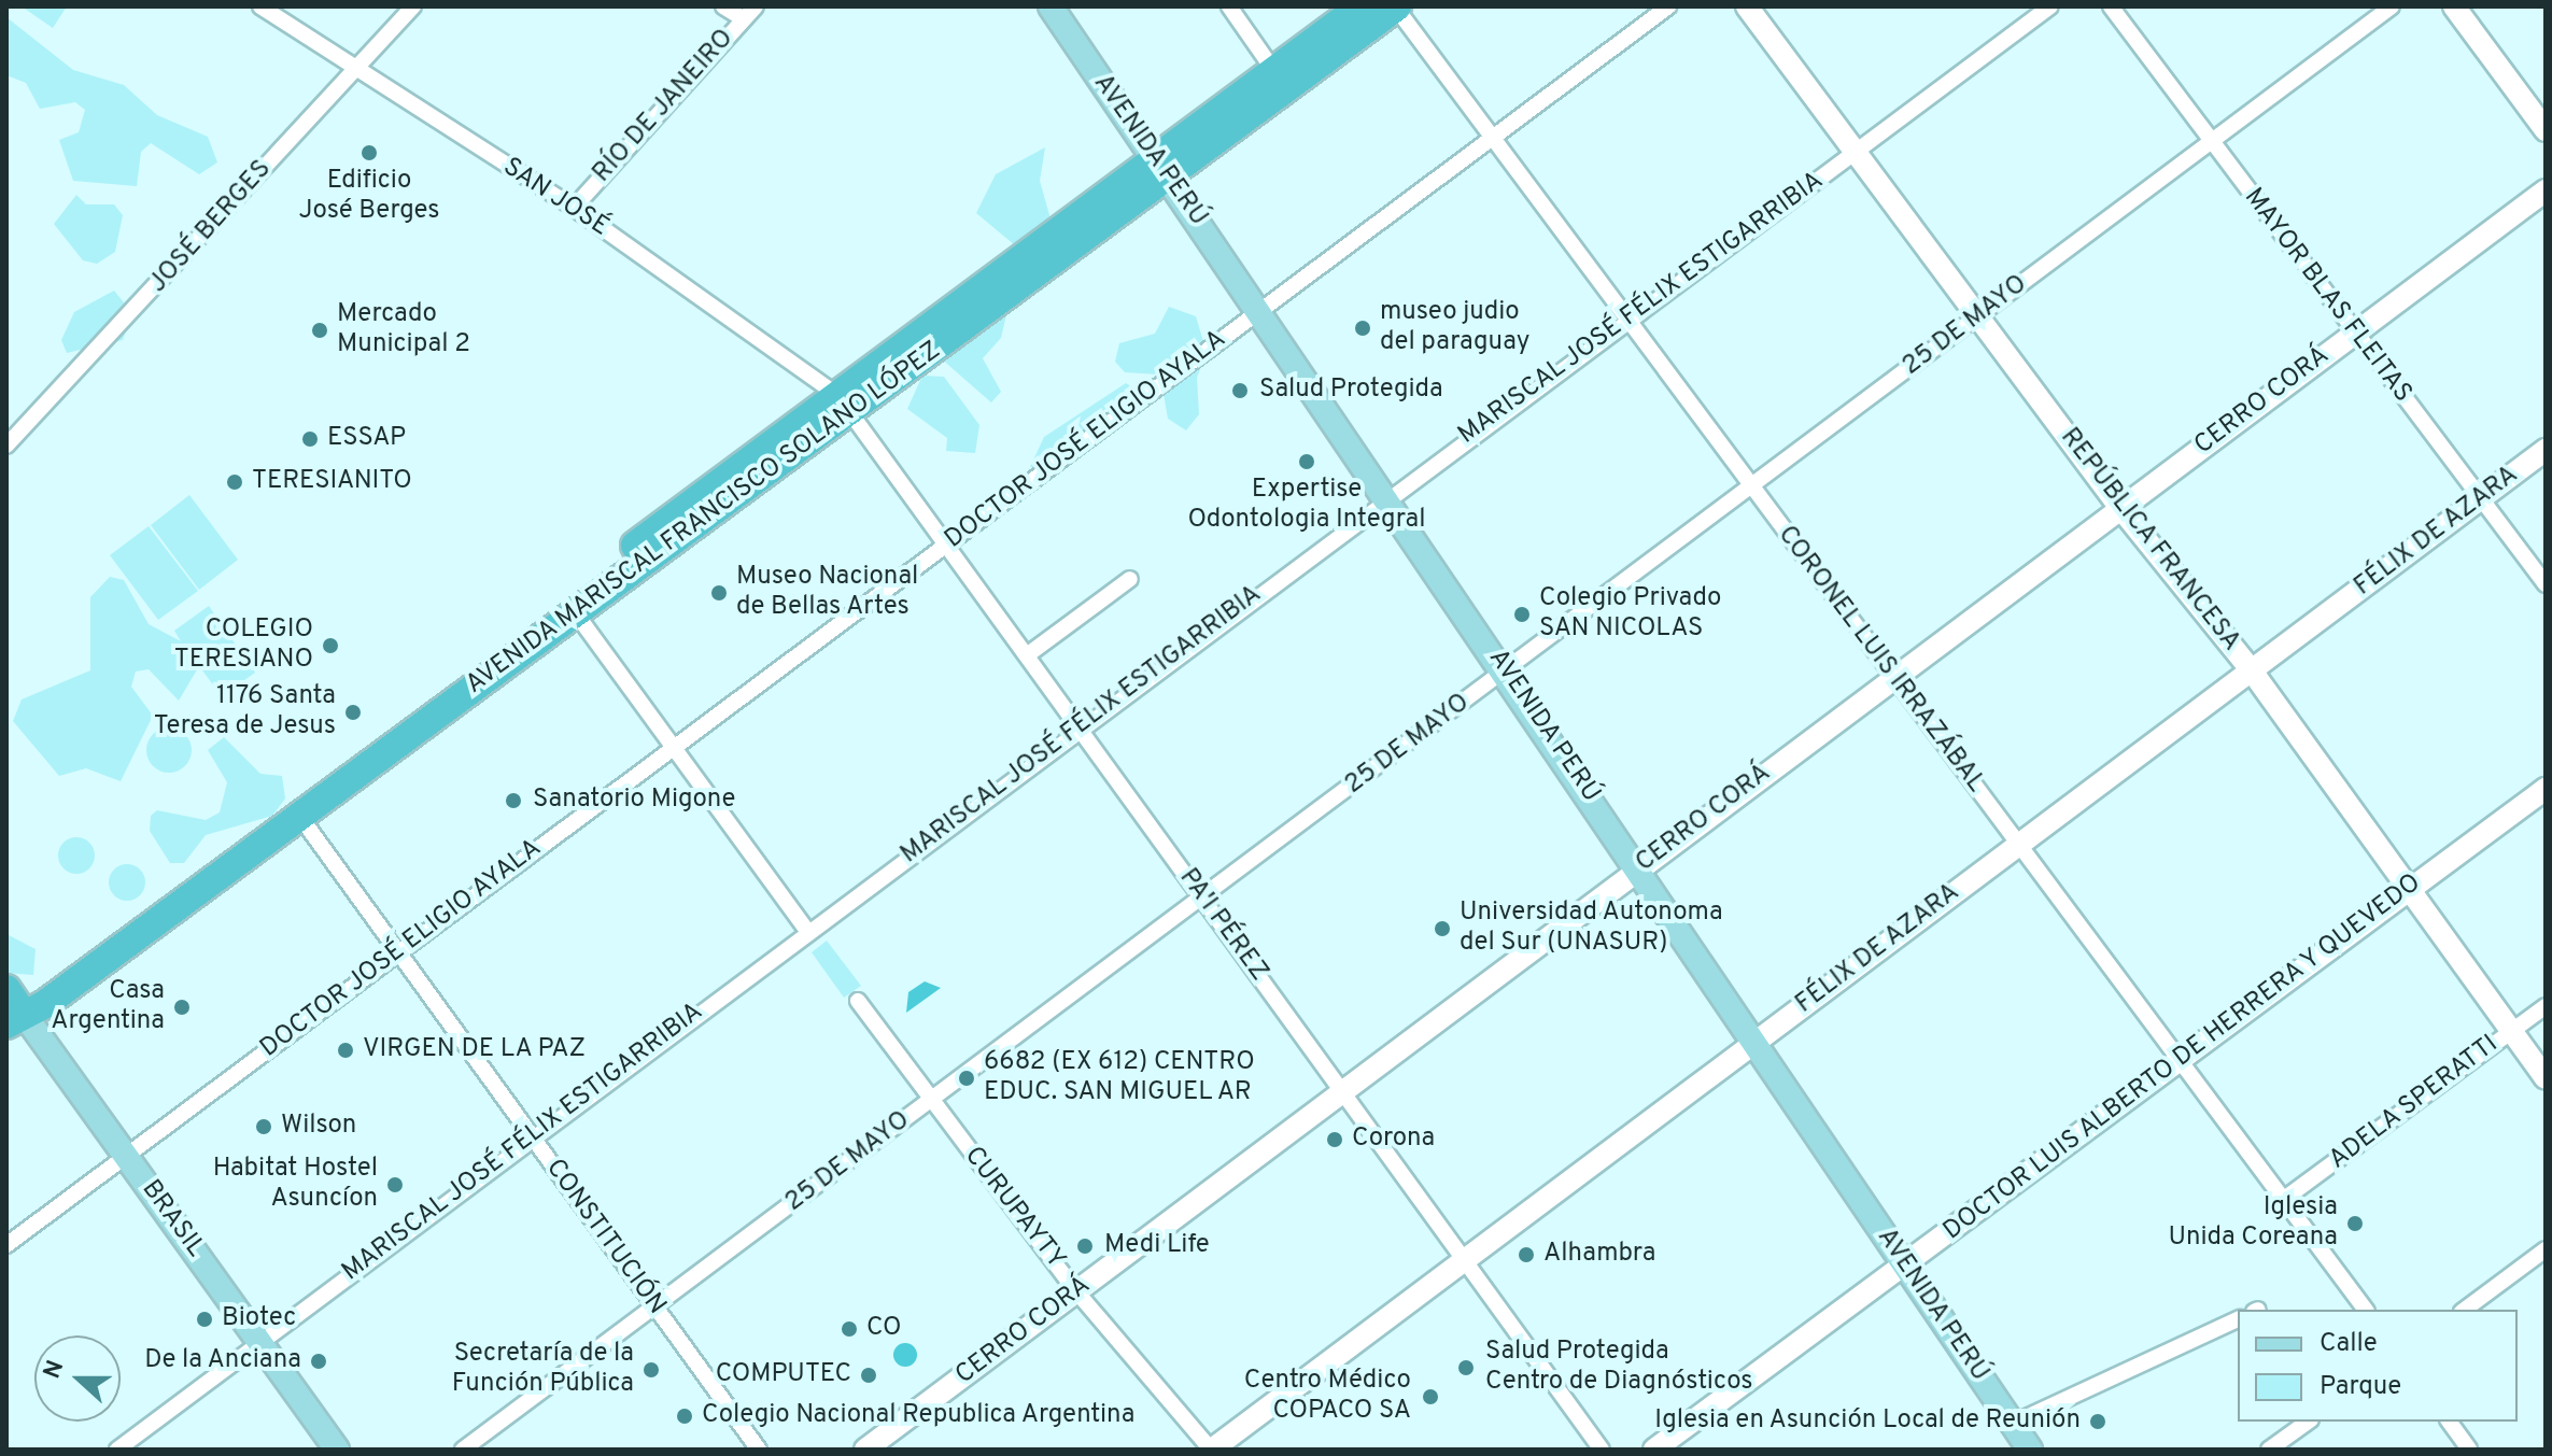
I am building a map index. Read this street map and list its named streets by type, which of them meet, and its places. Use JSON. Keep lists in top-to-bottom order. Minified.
{"streets":{"highway":["AVENIDA MARISCAL FRANCISCO SOLANO LÓPEZ"],"main road":["AVENIDA PERÚ","BRASIL"],"street":["RÍO DE JANEIRO","SAN JOSÉ","JOSÉ BERGES","MAYOR BLAS FLEITAS","MARISCAL JOSÉ FÉLIX ESTIGARRIBIA","25 DE MAYO","CERRO CORÁ","DOCTOR JOSÉ ELIGIO AYALA","FÉLIX DE AZARA","REPÚBLICA FRANCESA","CORONEL LUIS IRRAZÁBAL","PA'I PÉREZ","DOCTOR LUIS ALBERTO DE HERRERA Y QUEVEDO","ADELA SPERATTI","CURUPAYTY","CONSTITUCIÓN"]},"crossings":[["RÍO DE JANEIRO","SAN JOSÉ"],["AVENIDA PERÚ","MARISCAL JOSÉ FÉLIX ESTIGARRIBIA"],["AVENIDA PERÚ","25 DE MAYO"],["AVENIDA PERÚ","CERRO CORÁ"],["AVENIDA PERÚ","DOCTOR JOSÉ ELIGIO AYALA"],["AVENIDA PERÚ","AVENIDA MARISCAL FRANCISCO SOLANO LÓPEZ"],["AVENIDA PERÚ","FÉLIX DE AZARA"],["AVENIDA PERÚ","DOCTOR LUIS ALBERTO DE HERRERA Y QUEVEDO"],["SAN JOSÉ","JOSÉ BERGES"],["SAN JOSÉ","AVENIDA MARISCAL FRANCISCO SOLANO LÓPEZ"],["SAN JOSÉ","PA'I PÉREZ"],["MAYOR BLAS FLEITAS","25 DE MAYO"],["MAYOR BLAS FLEITAS","CERRO CORÁ"],["MAYOR BLAS FLEITAS","FÉLIX DE AZARA"],["MARISCAL JOSÉ FÉLIX ESTIGARRIBIA","REPÚBLICA FRANCESA"],["MARISCAL JOSÉ FÉLIX ESTIGARRIBIA","CORONEL LUIS IRRAZÁBAL"],["MARISCAL JOSÉ FÉLIX ESTIGARRIBIA","PA'I PÉREZ"],["MARISCAL JOSÉ FÉLIX ESTIGARRIBIA","BRASIL"],["MARISCAL JOSÉ FÉLIX ESTIGARRIBIA","CONSTITUCIÓN"],["25 DE MAYO","REPÚBLICA FRANCESA"],["25 DE MAYO","CORONEL LUIS IRRAZÁBAL"],["25 DE MAYO","PA'I PÉREZ"],["25 DE MAYO","CURUPAYTY"],["25 DE MAYO","CONSTITUCIÓN"],["CERRO CORÁ","REPÚBLICA FRANCESA"],["CERRO CORÁ","CORONEL LUIS IRRAZÁBAL"],["CERRO CORÁ","PA'I PÉREZ"],["CERRO CORÁ","CURUPAYTY"],["DOCTOR JOSÉ ELIGIO AYALA","CORONEL LUIS IRRAZÁBAL"],["DOCTOR JOSÉ ELIGIO AYALA","PA'I PÉREZ"],["DOCTOR JOSÉ ELIGIO AYALA","BRASIL"],["DOCTOR JOSÉ ELIGIO AYALA","CONSTITUCIÓN"],["AVENIDA MARISCAL FRANCISCO SOLANO LÓPEZ","PA'I PÉREZ"],["AVENIDA MARISCAL FRANCISCO SOLANO LÓPEZ","BRASIL"],["AVENIDA MARISCAL FRANCISCO SOLANO LÓPEZ","CONSTITUCIÓN"],["FÉLIX DE AZARA","REPÚBLICA FRANCESA"],["FÉLIX DE AZARA","CORONEL LUIS IRRAZÁBAL"],["FÉLIX DE AZARA","PA'I PÉREZ"],["FÉLIX DE AZARA","CURUPAYTY"],["REPÚBLICA FRANCESA","DOCTOR LUIS ALBERTO DE HERRERA Y QUEVEDO"],["REPÚBLICA FRANCESA","ADELA SPERATTI"],["CORONEL LUIS IRRAZÁBAL","DOCTOR LUIS ALBERTO DE HERRERA Y QUEVEDO"],["CORONEL LUIS IRRAZÁBAL","ADELA SPERATTI"]],"places":["Edificio José Berges","museo judio del paraguay","Mercado Municipal 2","Salud Protegida","ESSAP","Expertise Odontologia Integral","TERESIANITO","Museo Nacional de Bellas Artes","Colegio Privado SAN NICOLAS","COLEGIO TERESIANO","1176 Santa Teresa de Jesus","Sanatorio Migone","Universidad Autonoma del Sur (UNASUR)","Casa Argentina","VIRGEN DE LA PAZ","6682 (EX 612) CENTRO EDUC. SAN MIGUEL AR","Wilson","Corona","Habitat Hostel Asuncíon","Iglesia Unida Coreana","Medi Life","Alhambra","Biotec","CO","De la Anciana","Salud Protegida Centro de Diagnósticos","Secretaría de la Función Pública","COMPUTEC","Centro Médico COPACO SA","Colegio Nacional Republica Argentina","Iglesia en Asunción Local de Reunión"],"legend":["Calle","Parque"],"north":"left"}
